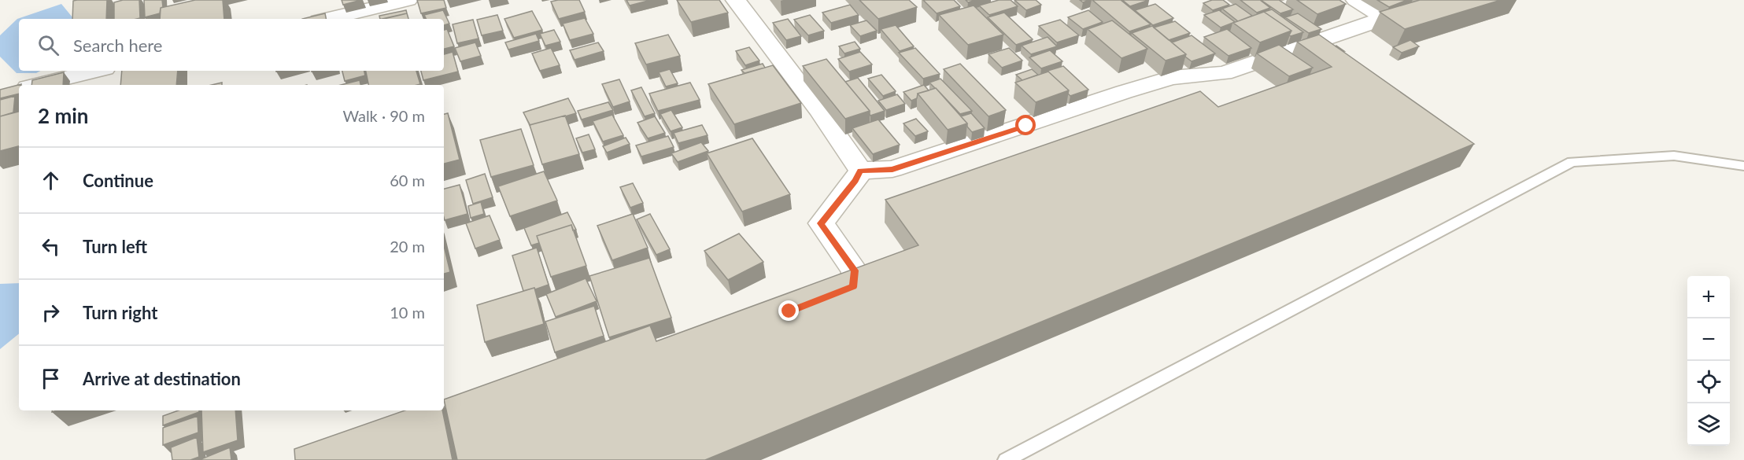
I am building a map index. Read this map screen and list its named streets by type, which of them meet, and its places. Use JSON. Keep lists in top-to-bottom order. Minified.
{"page":{"search":"Search here","heading":["2 min","Walk · 90 m"],"list":[["Continue","60 m"],["Turn left","20 m"],["Turn right","10 m"],"Arrive at destination"],"map_buttons":["+","−"]}}
